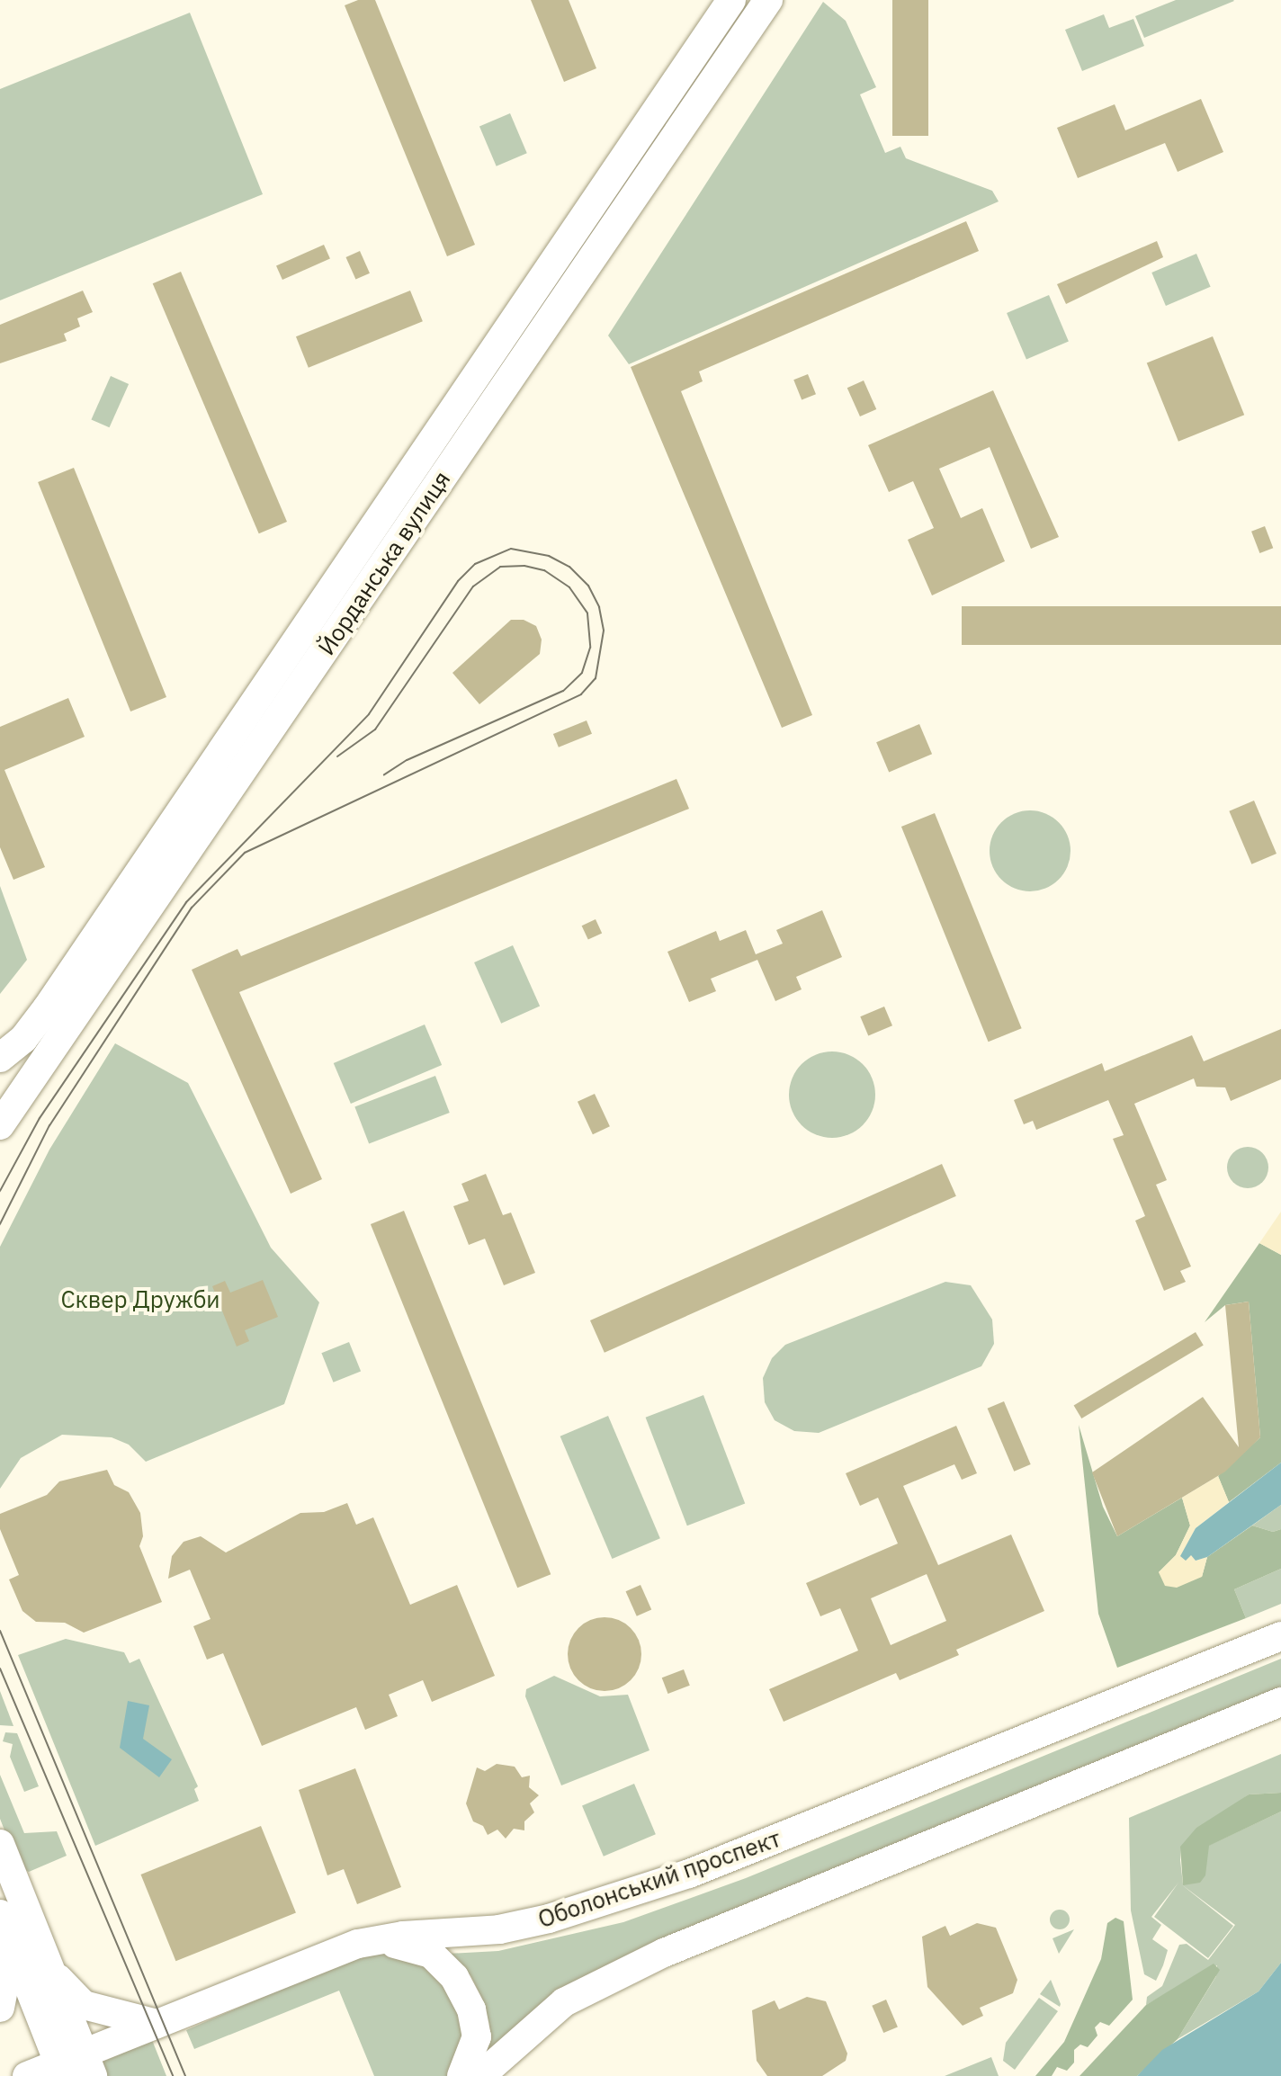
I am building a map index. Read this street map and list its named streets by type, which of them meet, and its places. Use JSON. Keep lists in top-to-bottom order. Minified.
{"streets":{"main road":["Йорданська вулиця","Оболонський проспект"]},"parks":["Сквер Дружби"]}
